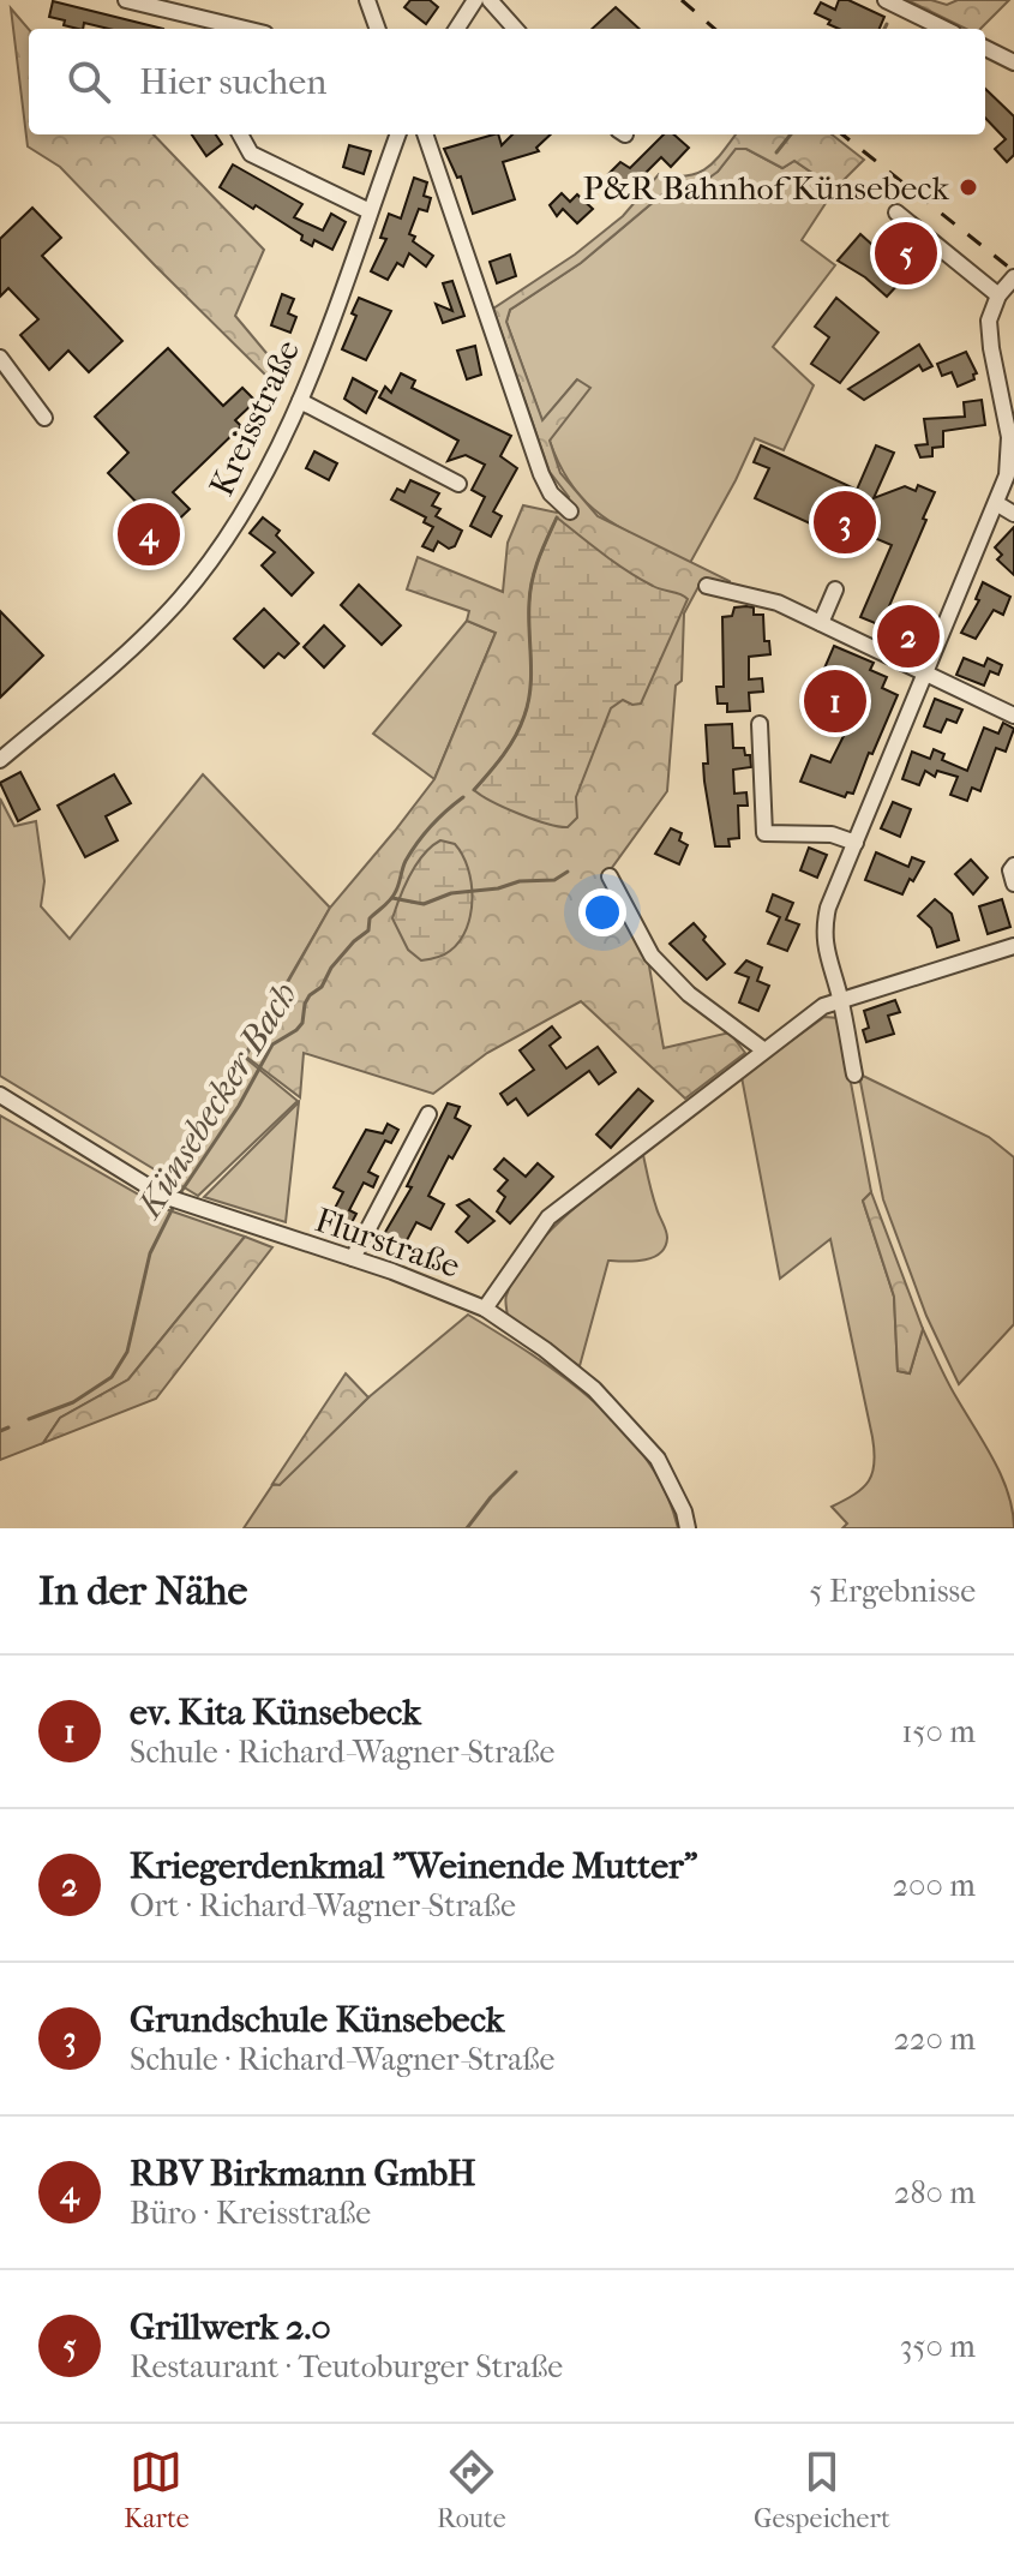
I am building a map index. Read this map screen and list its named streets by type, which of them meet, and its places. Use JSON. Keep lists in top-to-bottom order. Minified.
{"streets":{"street":["Kreisstraße","Flurstraße"]},"water":["Künsebecker Bach"],"places":["P&R Bahnhof Künsebeck"],"page":{"search":"Hier suchen","pins":["5","3","4","2","1"],"heading":["In der Nähe","5 Ergebnisse"],"list":[{"mark":"1","name":"ev. Kita Künsebeck","note":"Schule · Richard-Wagner-Straße","value":"150 m"},{"mark":"2","name":"Kriegerdenkmal \"Weinende Mutter\"","note":"Ort · Richard-Wagner-Straße","value":"200 m"},{"mark":"3","name":"Grundschule Künsebeck","note":"Schule · Richard-Wagner-Straße","value":"220 m"},{"mark":"4","name":"RBV Birkmann GmbH","note":"Büro · Kreisstraße","value":"280 m"},{"mark":"5","name":"Grillwerk 2.0","note":"Restaurant · Teutoburger Straße","value":"350 m"}],"nav":["Karte","Route","Gespeichert"]}}
